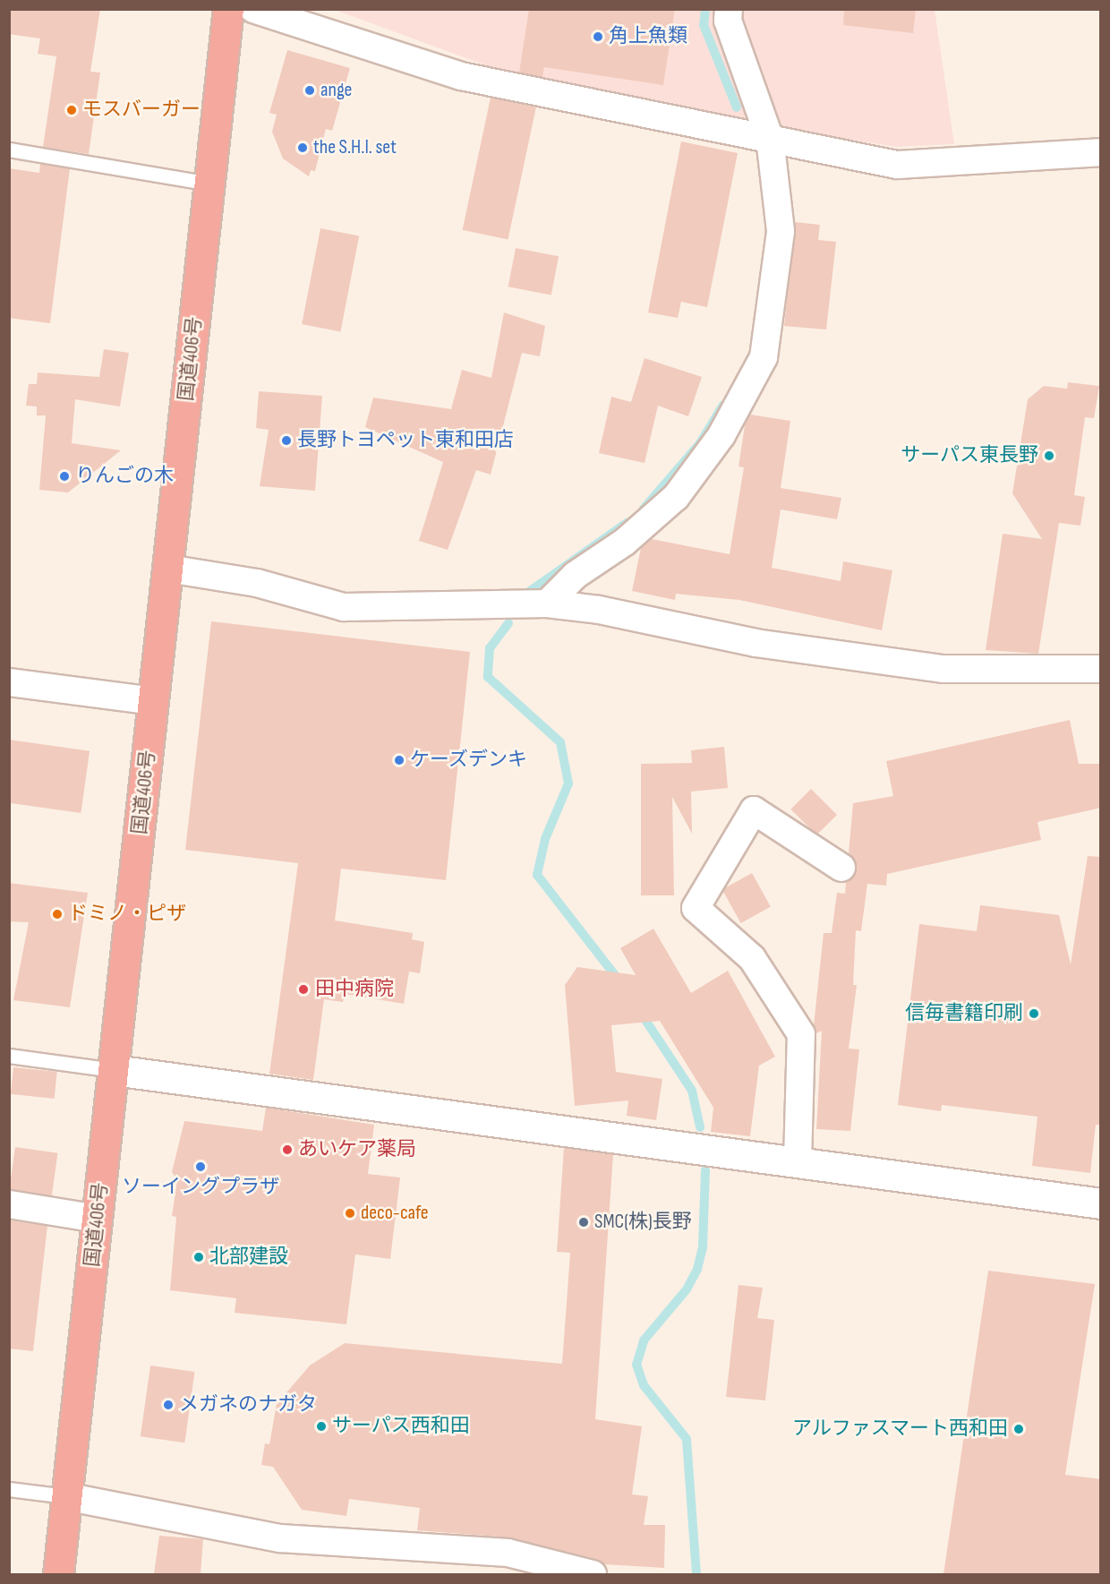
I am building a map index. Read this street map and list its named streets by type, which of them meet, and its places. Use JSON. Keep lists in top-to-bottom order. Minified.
{"streets":{"highway":["国道406号"]},"places":["角上魚類","ange","モスバーガー","the S.H.I. set","長野トヨペット東和田店","サーパス東長野","りんごの木","ケーズデンキ","ドミノ・ピザ","田中病院","信毎書籍印刷","あいケア薬局","ソーイングプラザ","deco-cafe","SMC(株)長野","北部建設","メガネのナガタ","サーパス西和田","アルファスマート西和田"]}
